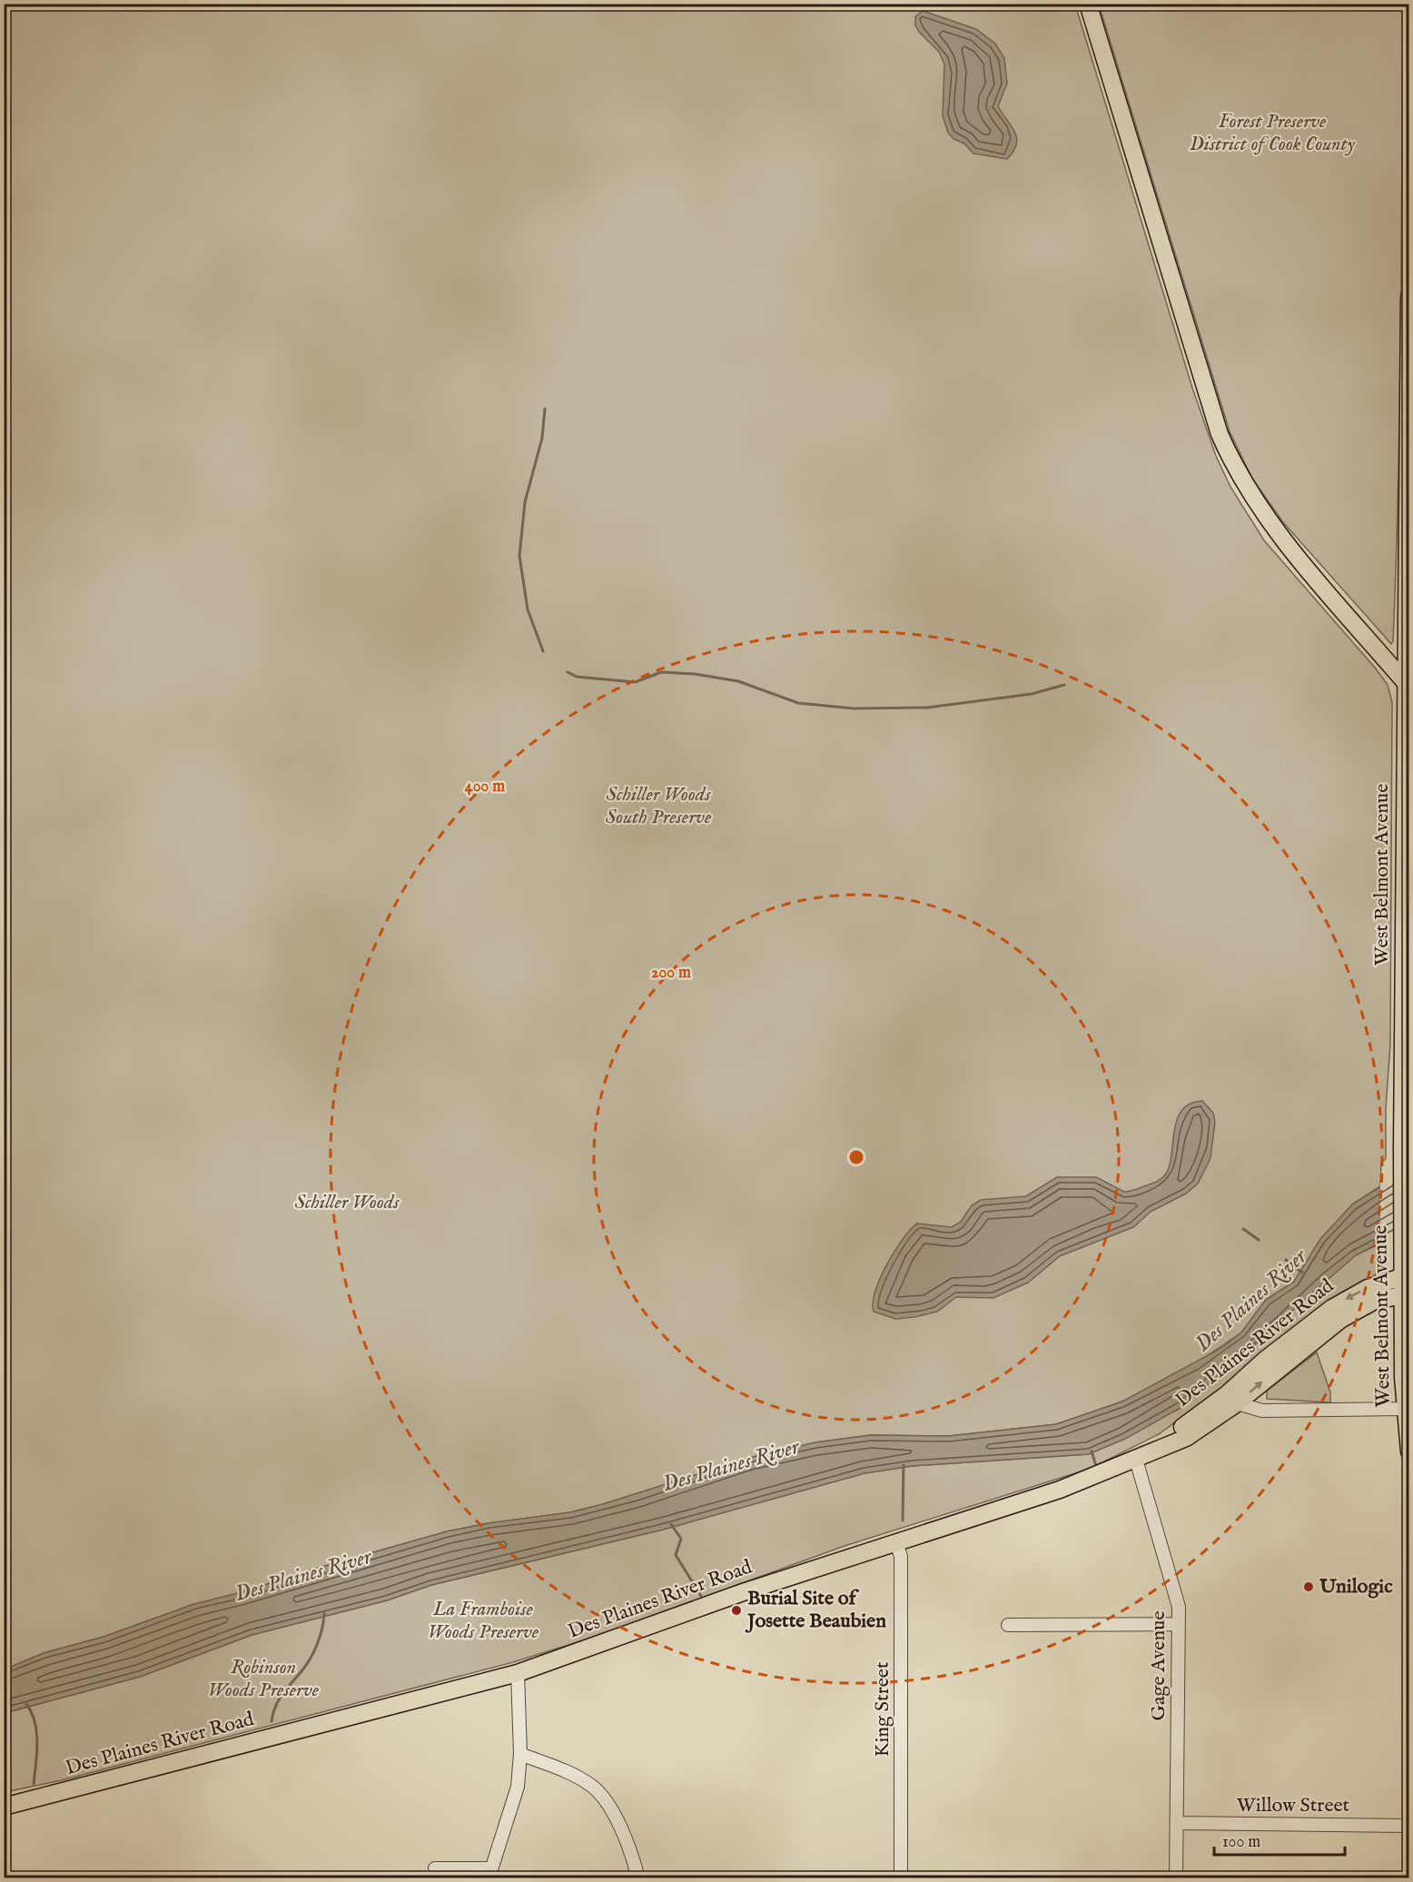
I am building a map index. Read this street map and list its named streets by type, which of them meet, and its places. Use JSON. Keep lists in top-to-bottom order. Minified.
{"streets":{"main road":["West Belmont Avenue","Des Plaines River Road"],"street":["Gage Avenue","King Street","Willow Street"]},"crossings":[["West Belmont Avenue","Des Plaines River Road"],["Des Plaines River Road","Gage Avenue"],["Des Plaines River Road","King Street"],["Gage Avenue","Willow Street"]],"water":["Des Plaines River"],"parks":["Forest Preserve District of Cook County","Schiller Woods South Preserve","Schiller Woods","La Framboise Woods Preserve","Robinson Woods Preserve"],"places":["Unilogic","Burial Site of Josette Beaubien"],"scale_bar":"100 m","rings":["400 m","200 m"]}
